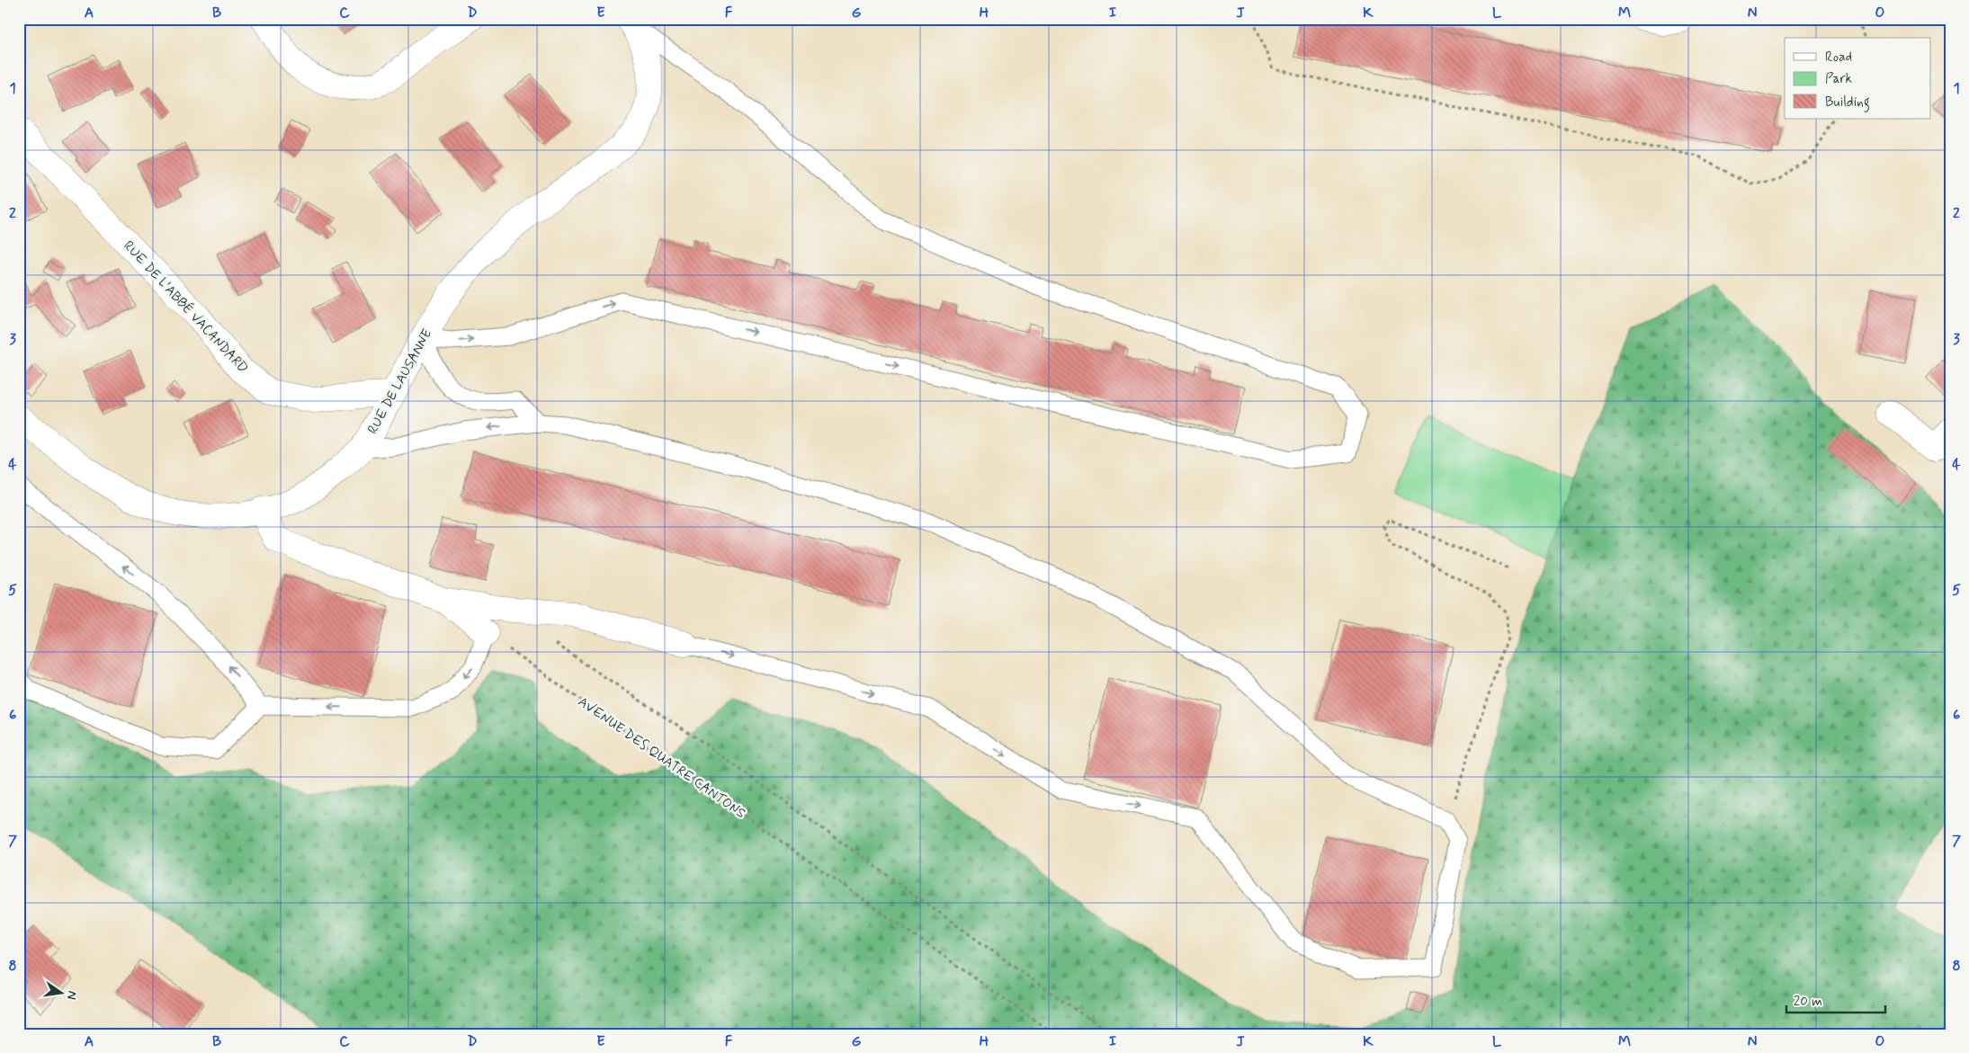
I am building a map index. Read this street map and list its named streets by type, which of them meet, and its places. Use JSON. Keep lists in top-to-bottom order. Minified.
{"streets":{"street":["RUE DE L'ABBÉ VACANDARD","RUE DE LAUSANNE"],"path":["AVENUE DES QUATRE CANTONS"]},"crossings":[["RUE DE L'ABBÉ VACANDARD","RUE DE LAUSANNE"]],"legend":["Road","Park","Building"],"scale_bar":"20 m","north":"right","grid":{"columns":["A","B","C","D","E","F","G","H","I","J","K","L","M","N","O"],"rows":["1","2","3","4","5","6","7","8"]}}
